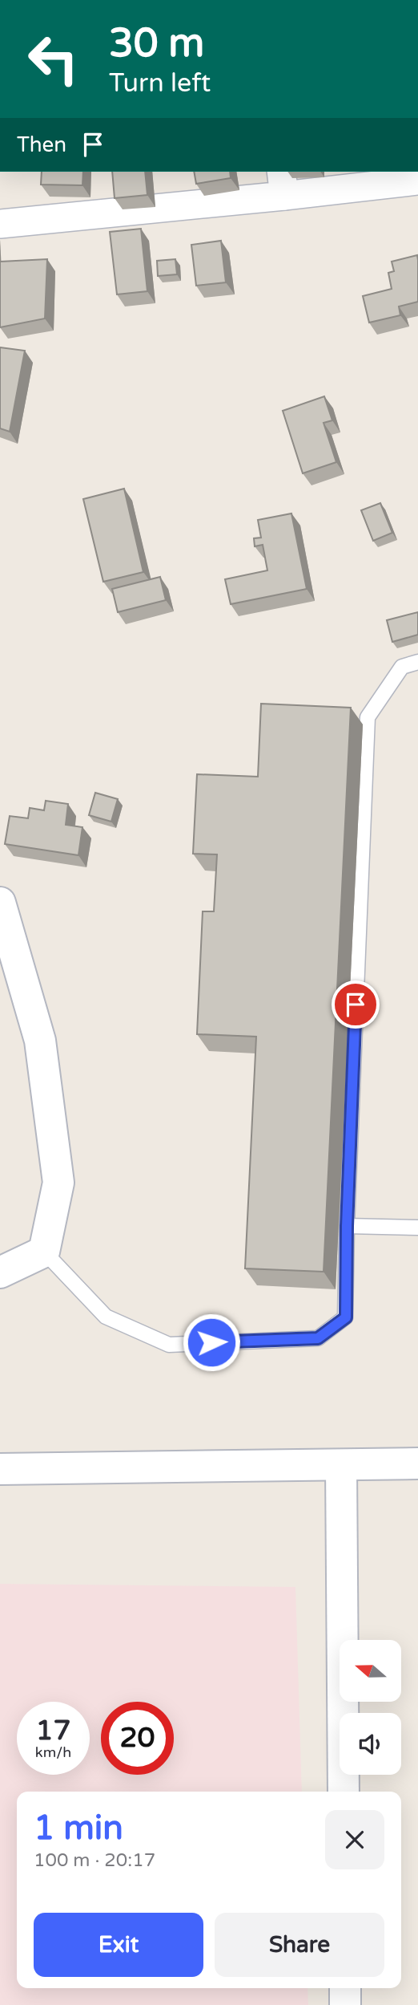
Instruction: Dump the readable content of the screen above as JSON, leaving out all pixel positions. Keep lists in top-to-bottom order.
{
  "north": "left",
  "page": {
    "turn": ["30 m", "Turn left"],
    "then": "Then",
    "speed": "17 km/h",
    "limit": "20",
    "heading": ["1 min", "100 m · 20:17"],
    "buttons": ["Exit", "Share"]
  }
}
